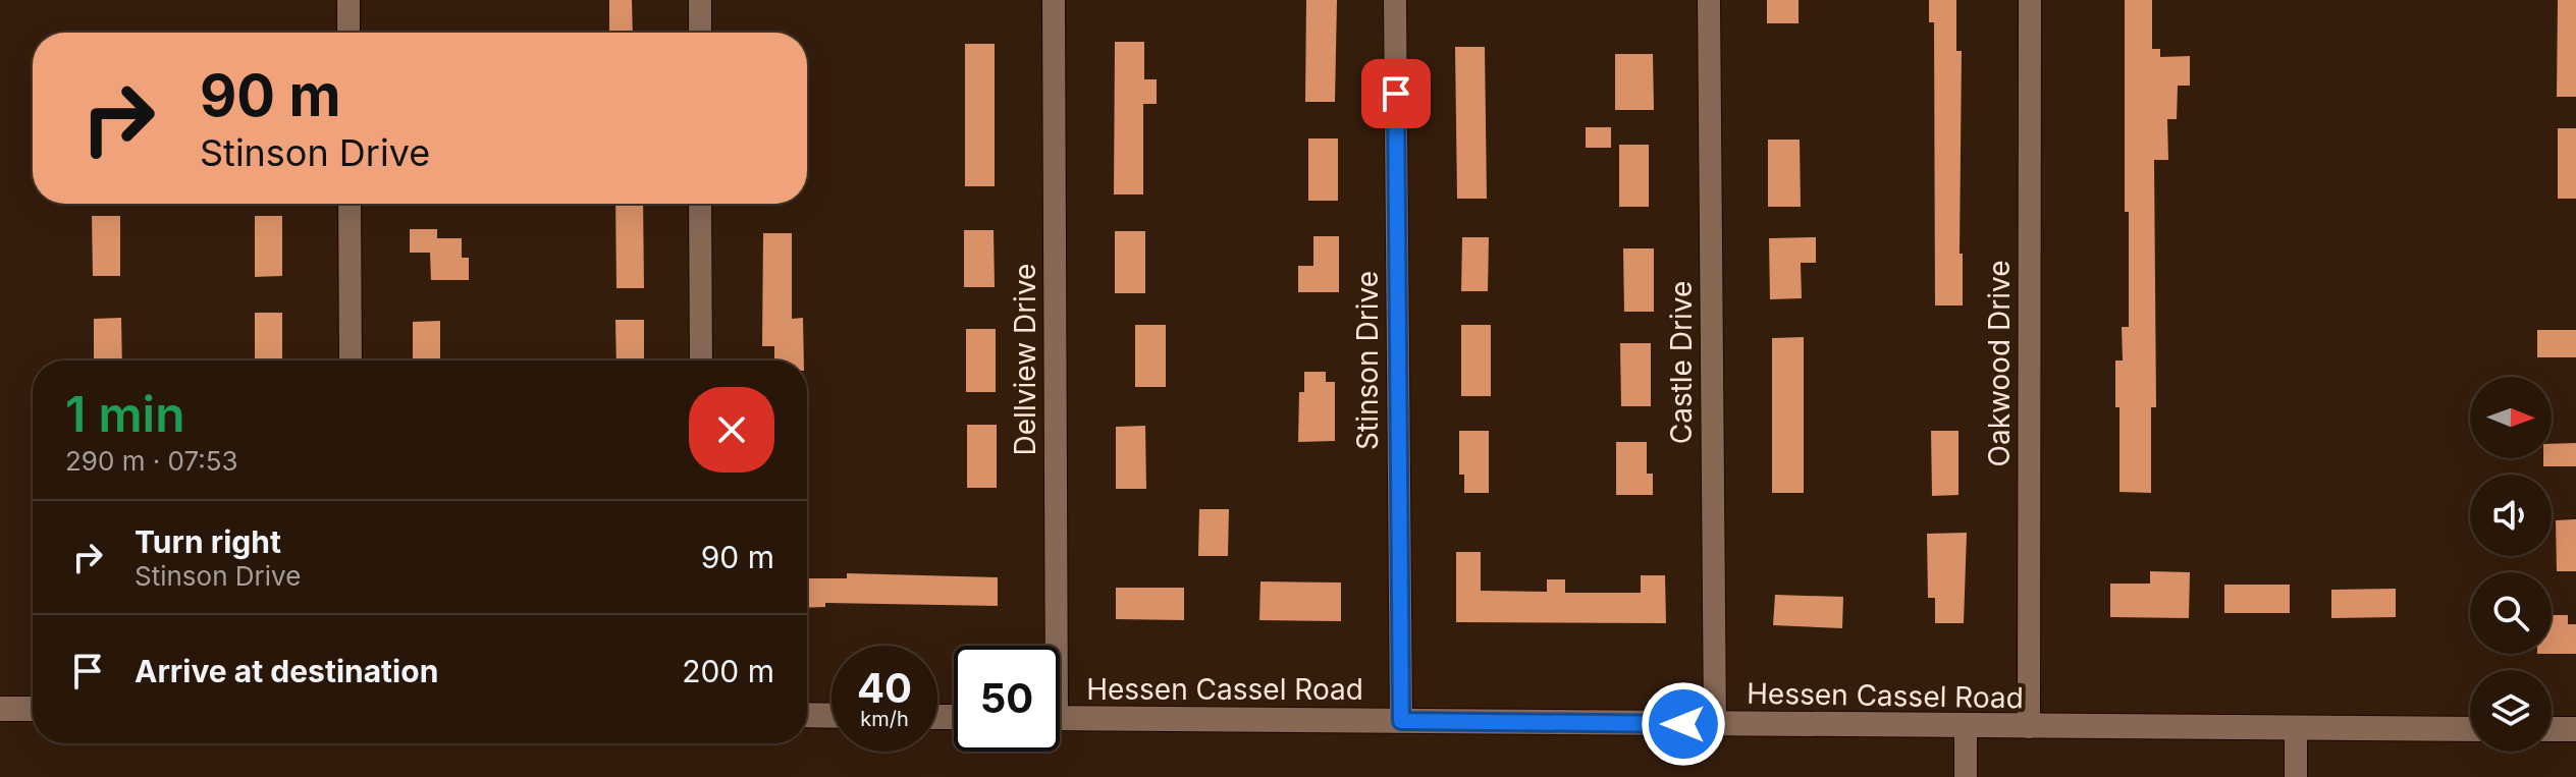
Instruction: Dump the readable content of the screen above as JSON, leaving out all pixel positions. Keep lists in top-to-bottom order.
{
  "streets": {
    "main road": ["Hessen Cassel Road"],
    "street": [
      "Dellview Drive",
      "Stinson Drive",
      "Castle Drive",
      "Oakwood Drive"
    ]
  },
  "crossings": [
    ["Stinson Drive", "Hessen Cassel Road"],
    ["Castle Drive", "Hessen Cassel Road"],
    ["Oakwood Drive", "Hessen Cassel Road"]
  ],
  "north": "right",
  "page": {
    "turn": ["90 m", "Stinson Drive"],
    "heading": ["1 min", "290 m · 07:53"],
    "list": [
      {
        "name": "Turn right",
        "note": "Stinson Drive",
        "value": "90 m"
      },
      {
        "name": "Arrive at destination",
        "value": "200 m"
      }
    ],
    "speed": "40 km/h",
    "limit": "50"
  }
}
